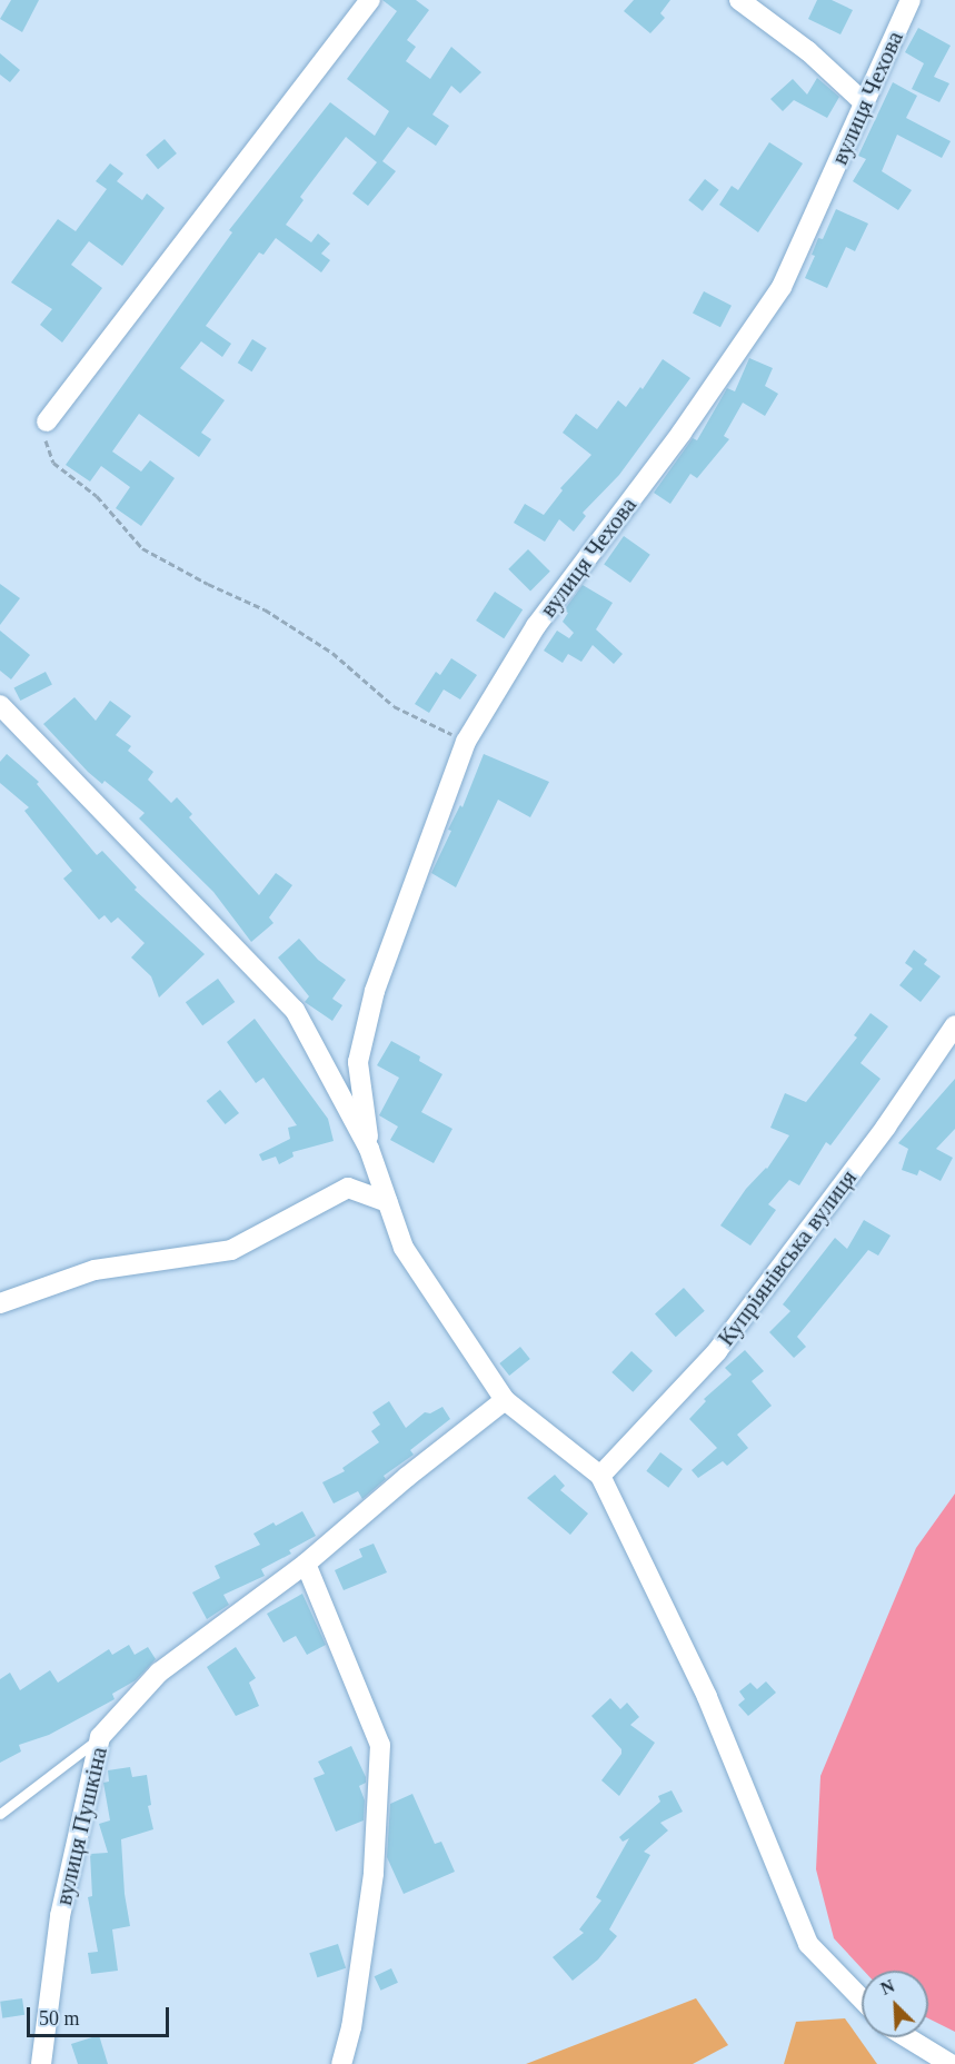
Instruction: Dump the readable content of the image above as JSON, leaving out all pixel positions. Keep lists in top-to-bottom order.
{
  "streets": {
    "street": ["вулиця Чехова", "Купріянівська вулиця", "вулиця Пушкіна"]
  },
  "scale_bar": "50 m",
  "north": "top left"
}
